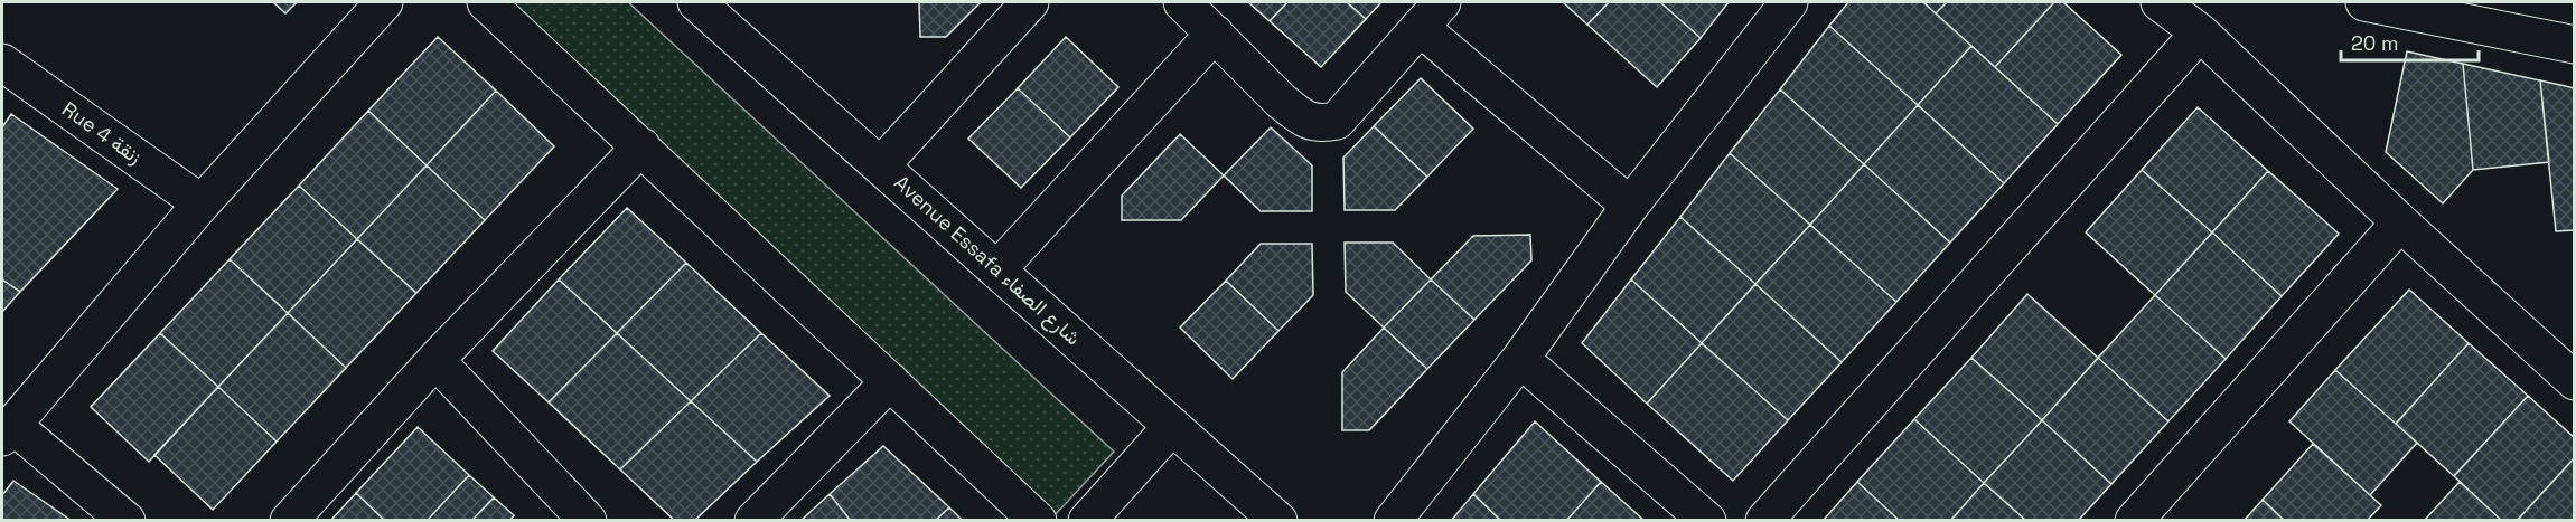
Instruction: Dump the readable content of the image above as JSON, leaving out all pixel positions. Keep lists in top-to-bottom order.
{
  "streets": {
    "street": ["Rue 4 زنقة", "Avenue Essafa شارع الصفاء"]
  },
  "scale_bar": "20 m"
}
